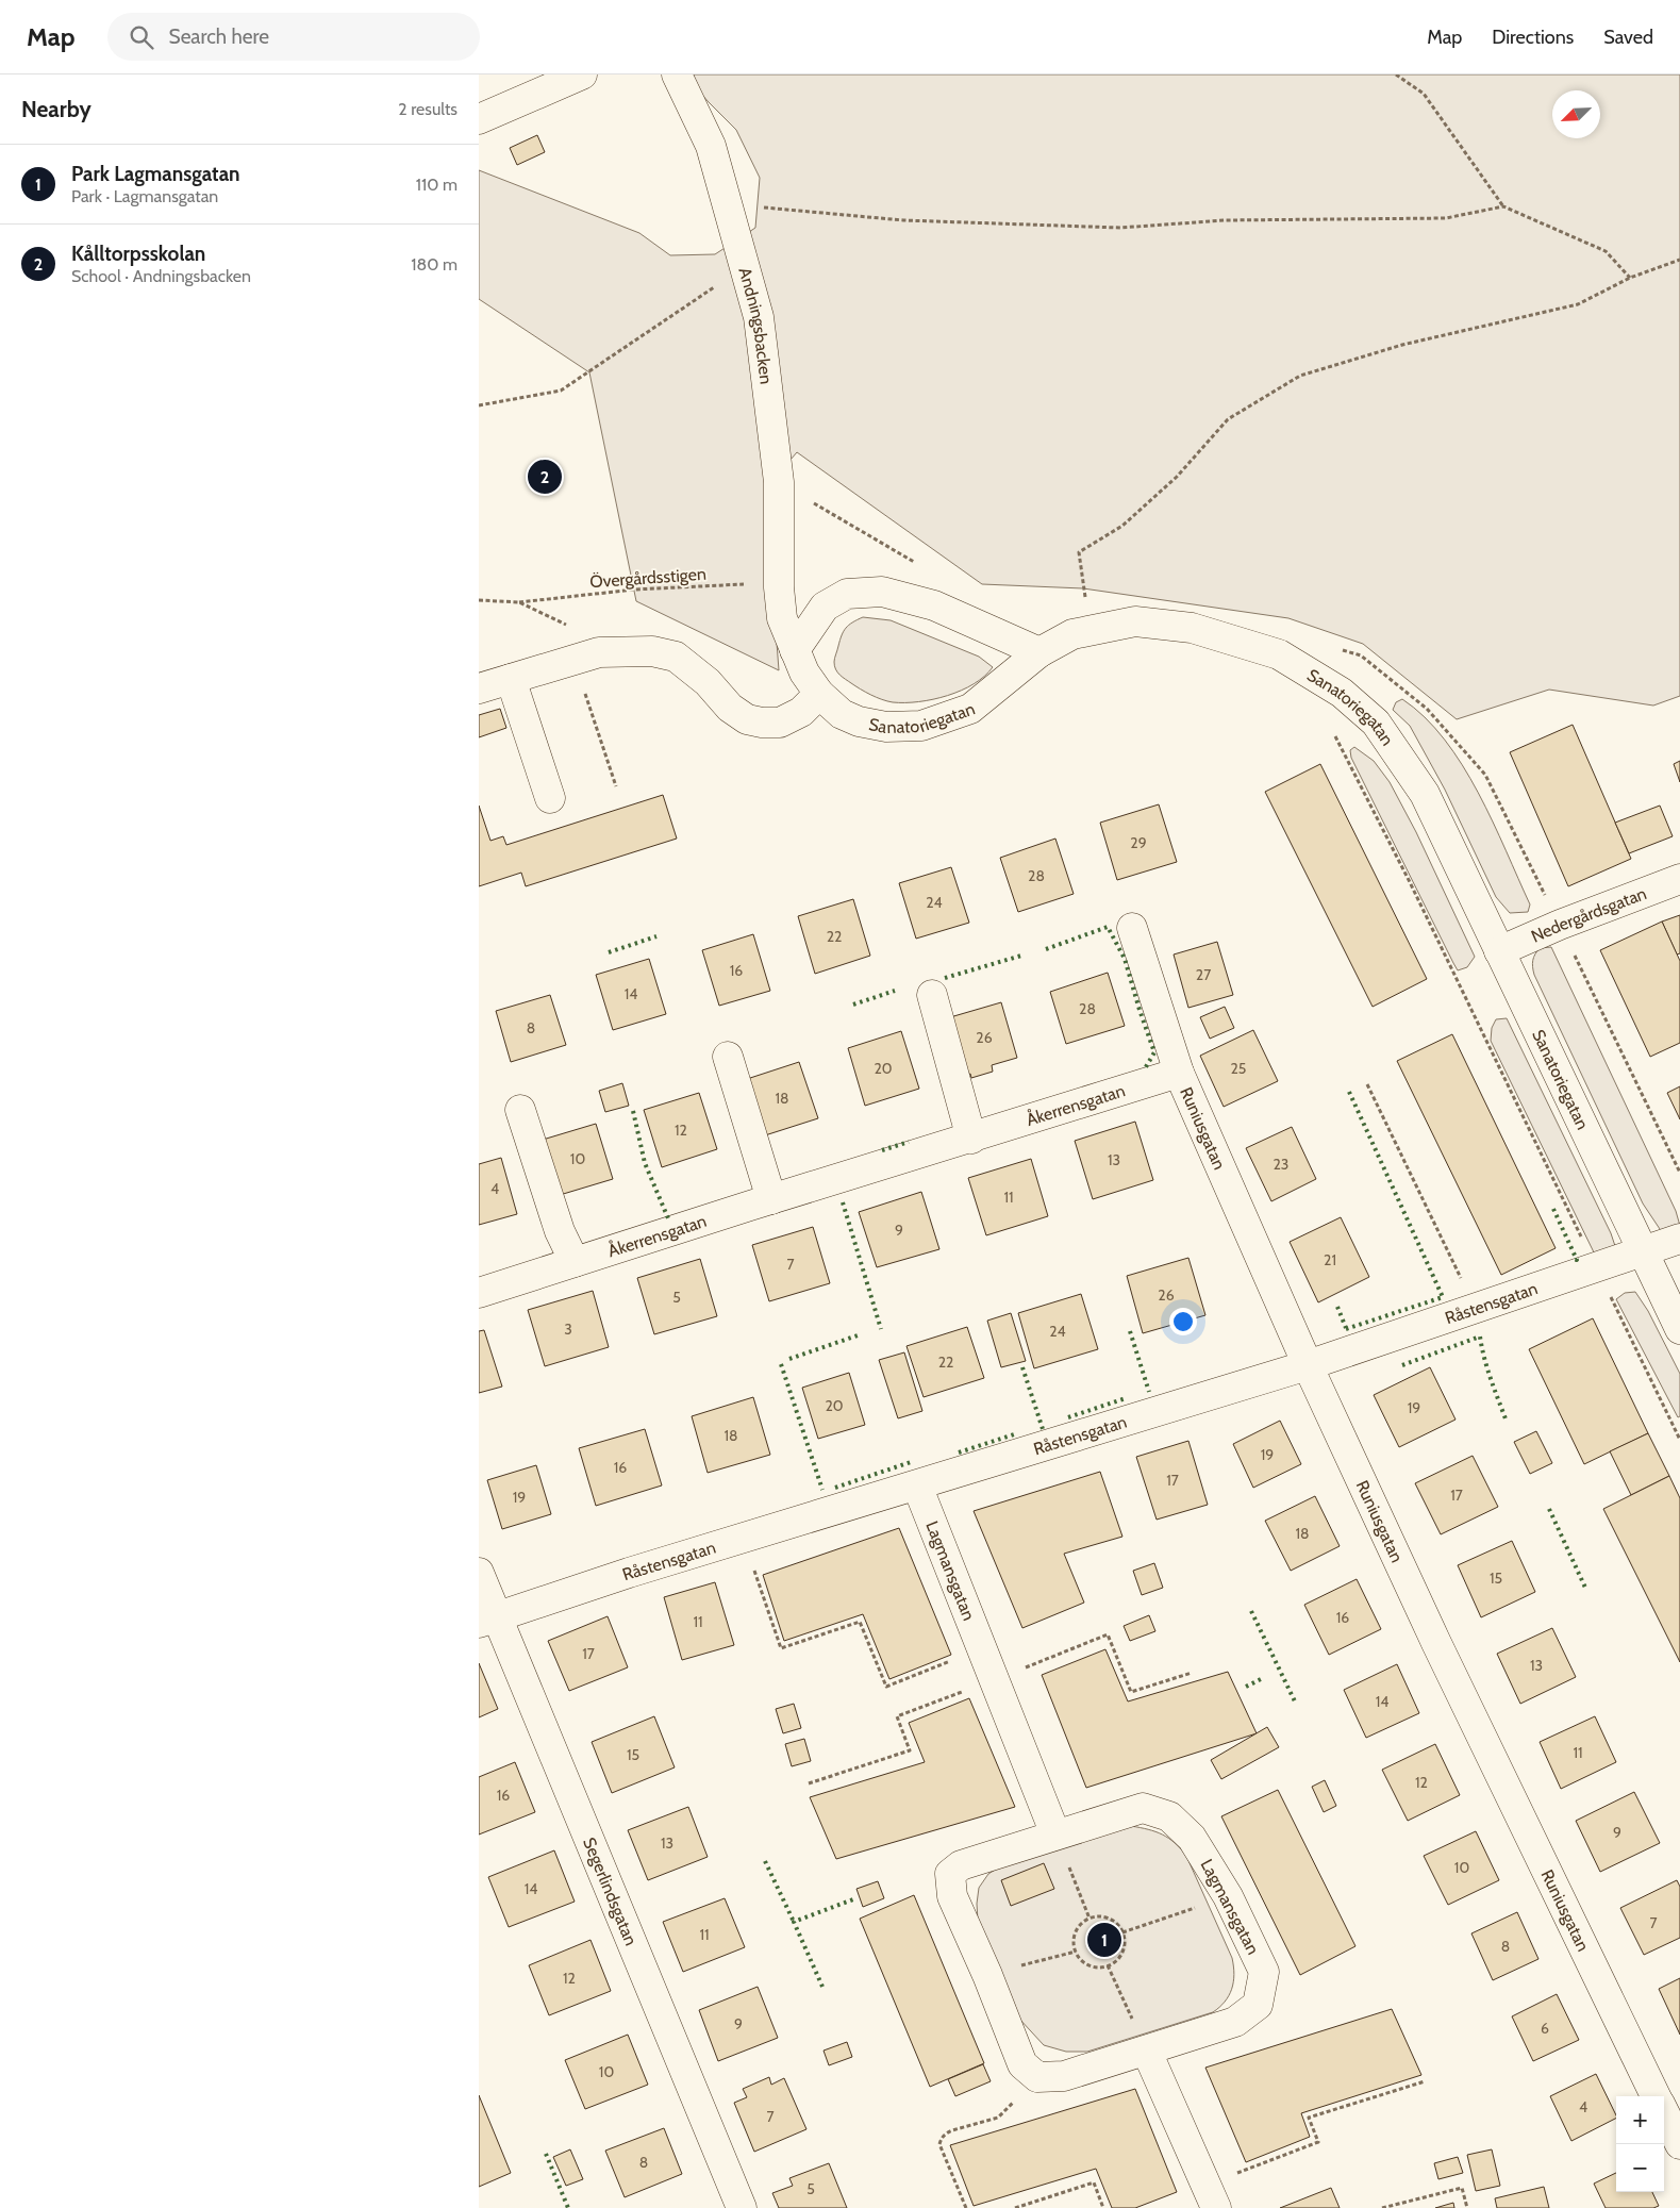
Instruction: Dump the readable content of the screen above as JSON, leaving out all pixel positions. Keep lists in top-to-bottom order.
{
  "streets": {
    "street": [
      "Andningsbacken",
      "Sanatoriegatan",
      "Nedergårdsgatan",
      "Åkerrensgatan",
      "Runiusgatan",
      "Råstensgatan",
      "Lagmansgatan",
      "Segerlindsgatan"
    ],
    "path": ["Övergårdsstigen"]
  },
  "crossings": [
    ["Andningsbacken", "Övergårdsstigen"],
    ["Andningsbacken", "Sanatoriegatan"],
    ["Övergårdsstigen", "Sanatoriegatan"],
    ["Sanatoriegatan", "Nedergårdsgatan"],
    ["Sanatoriegatan", "Råstensgatan"],
    ["Åkerrensgatan", "Runiusgatan"],
    ["Runiusgatan", "Råstensgatan"],
    ["Råstensgatan", "Lagmansgatan"],
    ["Råstensgatan", "Segerlindsgatan"]
  ],
  "house_numbers": [
    "29",
    "28",
    "24",
    "22",
    "16",
    "27",
    "14",
    "28",
    "8",
    "26",
    "20",
    "25",
    "18",
    "12",
    "10",
    "13",
    "23",
    "4",
    "11",
    "9",
    "21",
    "7",
    "26",
    "5",
    "3",
    "24",
    "22",
    "20",
    "19",
    "18",
    "19",
    "16",
    "17",
    "17",
    "19",
    "18",
    "15",
    "16",
    "11",
    "17",
    "13",
    "14",
    "11",
    "15",
    "12",
    "16",
    "9",
    "13",
    "10",
    "14",
    "7",
    "11",
    "8",
    "12",
    "9",
    "6",
    "10",
    "4",
    "7",
    "8",
    "5"
  ],
  "north": "bottom left",
  "page": {
    "header": "Map",
    "search": "Search here",
    "nav": ["Map", "Directions", "Saved"],
    "heading": ["Nearby", "2 results"],
    "list": [
      {
        "mark": "1",
        "name": "Park Lagmansgatan",
        "note": "Park · Lagmansgatan",
        "value": "110 m"
      },
      {
        "mark": "2",
        "name": "Kålltorpsskolan",
        "note": "School · Andningsbacken",
        "value": "180 m"
      }
    ],
    "pins": ["2", "1"],
    "map_buttons": ["+", "−"]
  }
}
